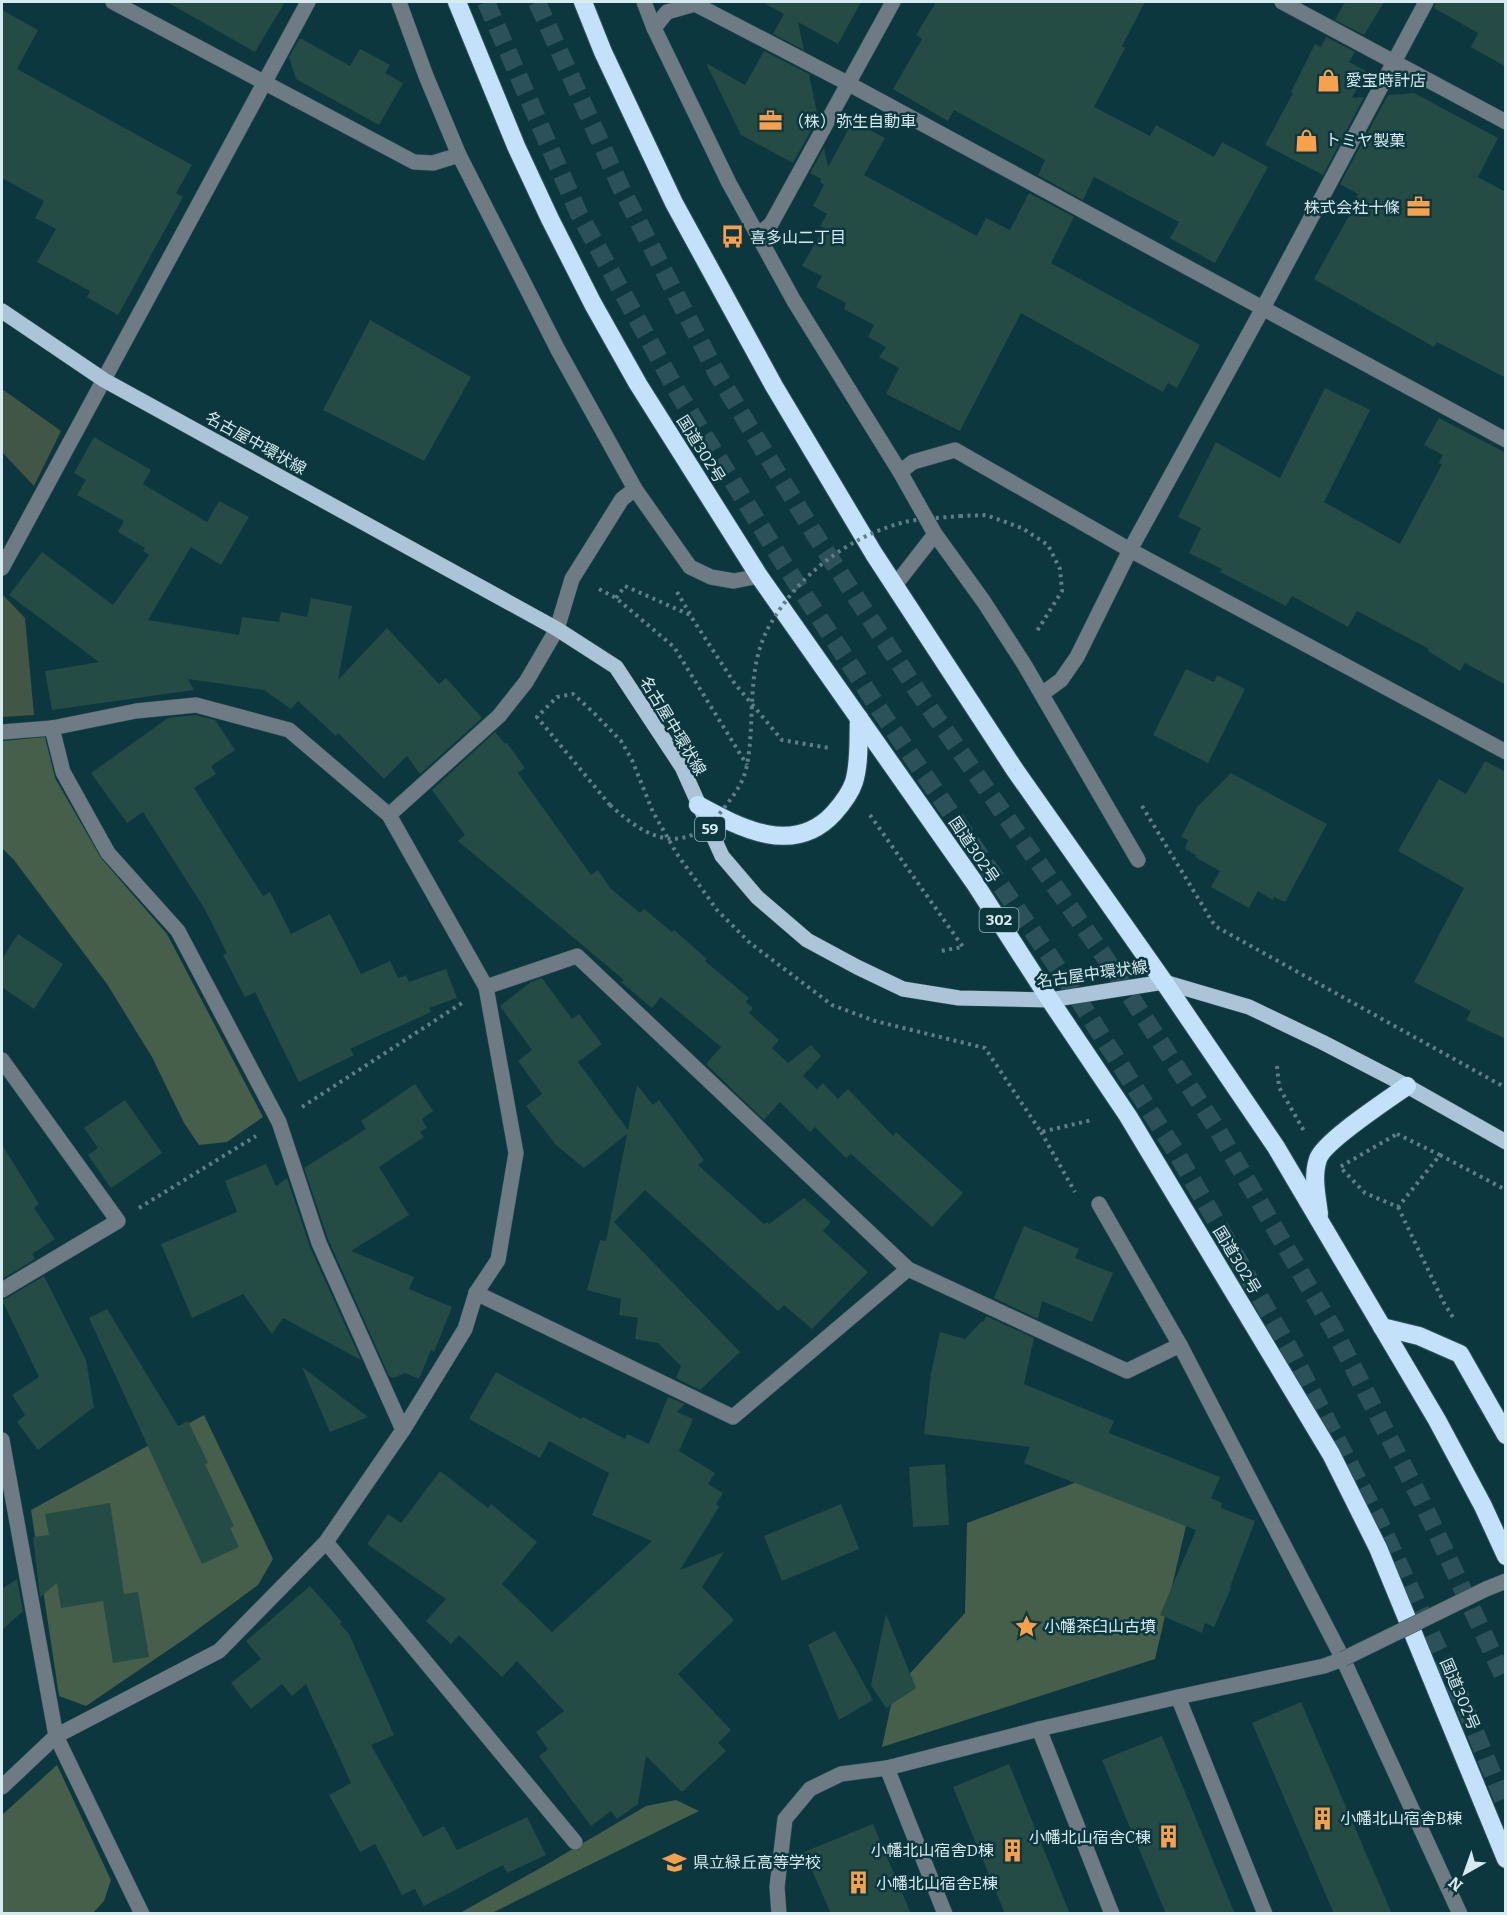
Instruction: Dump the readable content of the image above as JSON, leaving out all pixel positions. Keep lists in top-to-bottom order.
{
  "streets": {
    "highway": ["国道302号", "302"],
    "main road": ["名古屋中環状線", "59"]
  },
  "crossings": [
    ["名古屋中環状線", "国道302号"]
  ],
  "places": {
    "shop": ["愛宝時計店", "トミヤ製菓"],
    "office": ["（株）弥生自動車", "株式会社十條"],
    "bus stop": ["喜多山二丁目"],
    "place": ["小幡茶臼山古墳"],
    "building": [
      "小幡北山宿舎B棟",
      "小幡北山宿舎C棟",
      "小幡北山宿舎D棟",
      "小幡北山宿舎E棟"
    ],
    "school or university": ["県立緑丘高等学校"]
  },
  "north": "bottom left"
}
